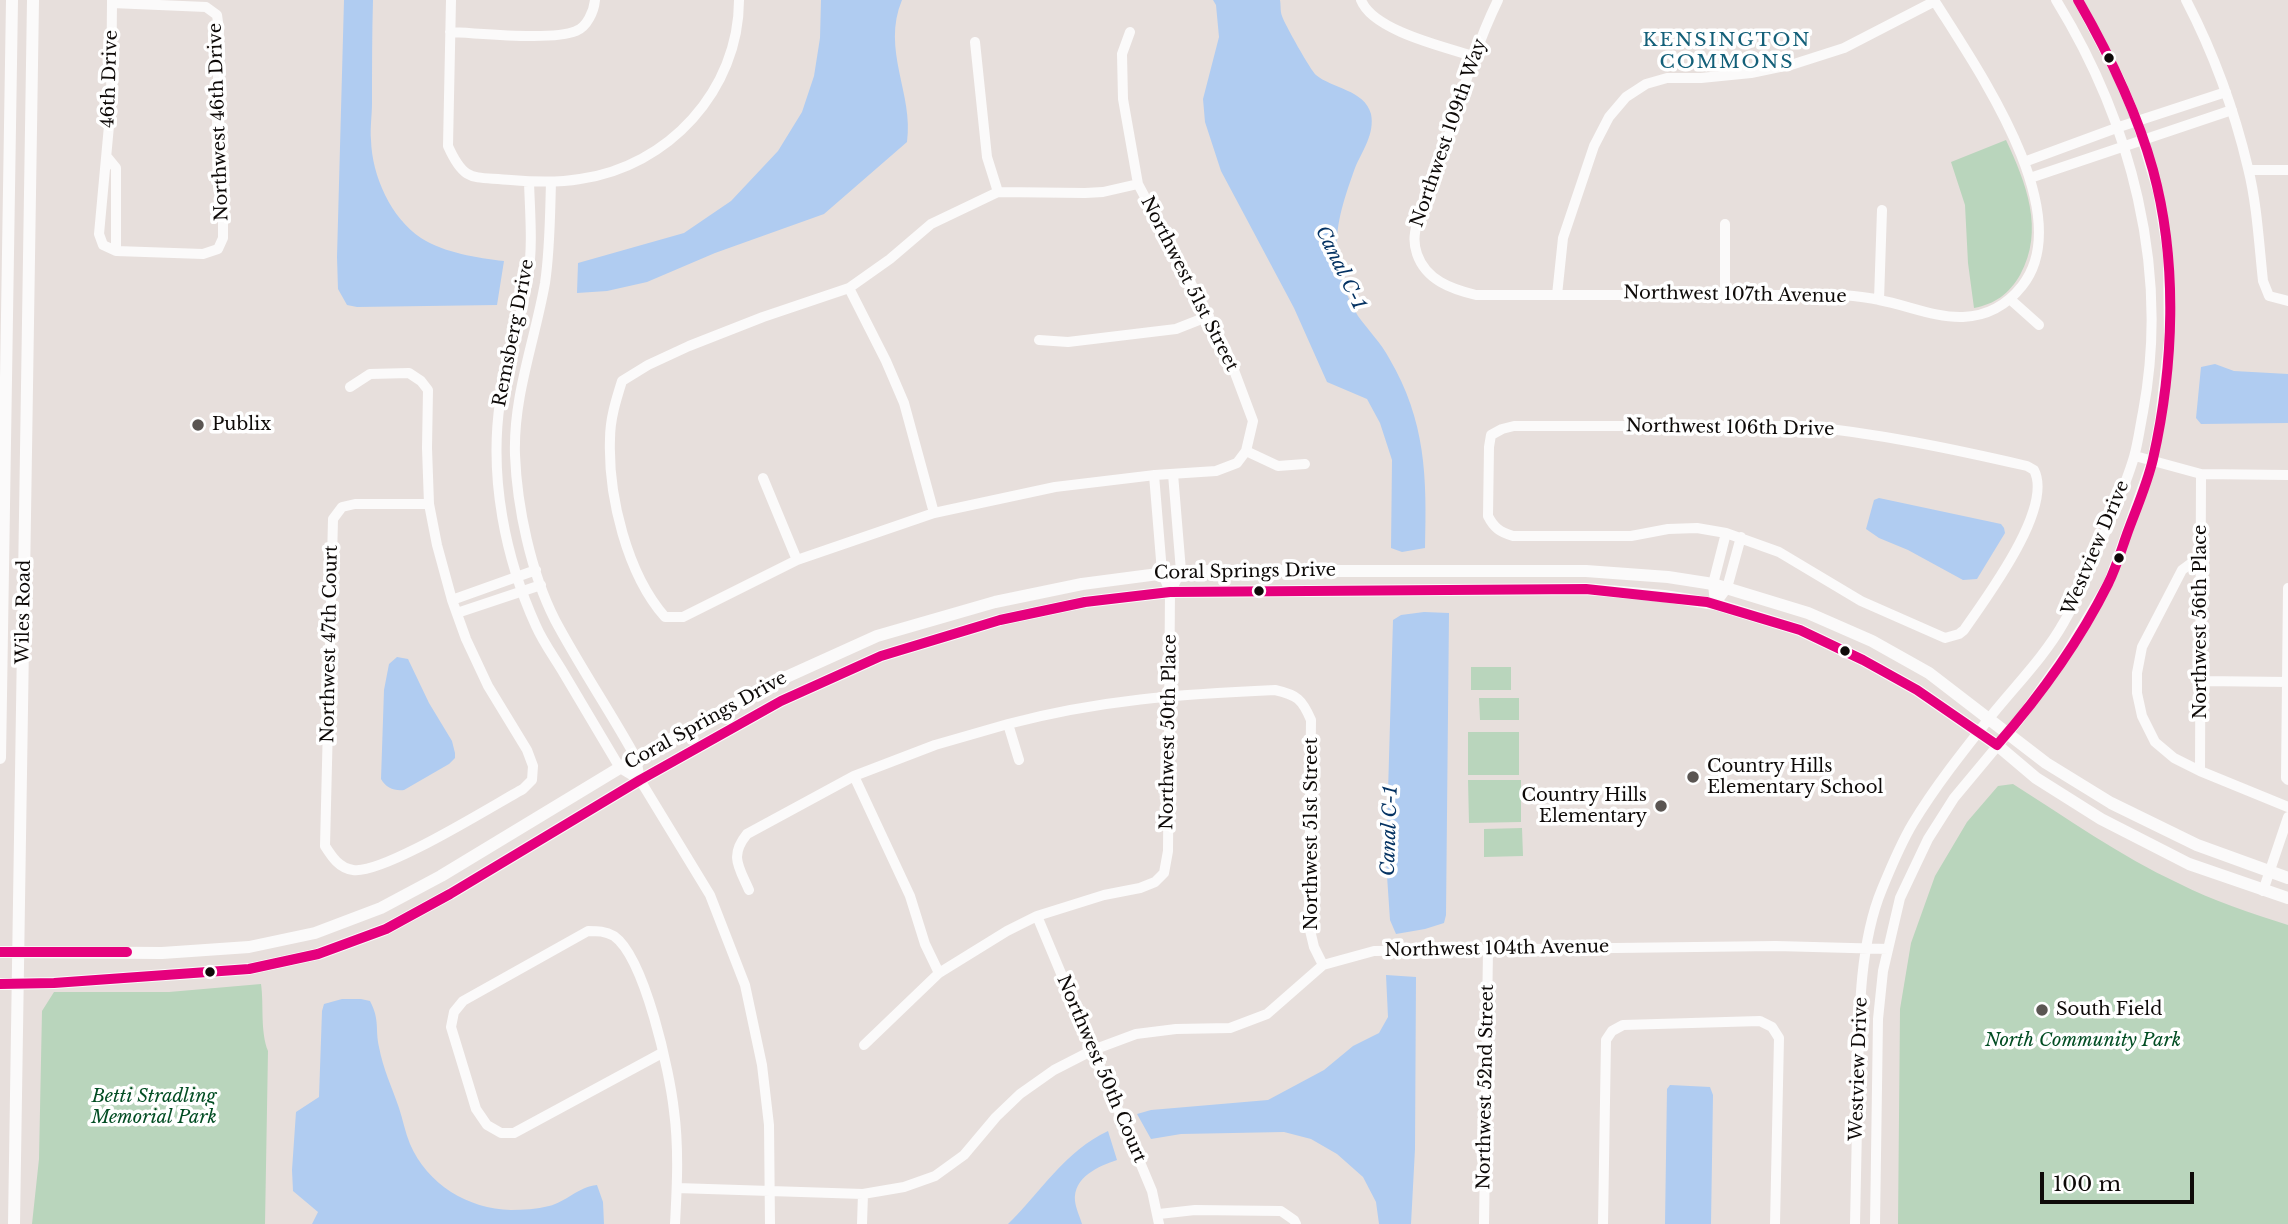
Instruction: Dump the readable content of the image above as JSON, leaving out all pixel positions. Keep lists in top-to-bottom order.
{
  "streets": {
    "main road": ["Coral Springs Drive", "Wiles Road"],
    "street": [
      "46th Drive",
      "Northwest 46th Drive",
      "Northwest 109th Way",
      "Northwest 51st Street",
      "Northwest 107th Avenue",
      "Remsberg Drive",
      "Northwest 106th Drive",
      "Westview Drive",
      "Northwest 56th Place",
      "Northwest 47th Court",
      "Northwest 50th Place",
      "Northwest 104th Avenue",
      "Northwest 50th Court",
      "Northwest 52nd Street"
    ]
  },
  "crossings": [
    ["46th Drive", "Northwest 46th Drive"],
    ["Northwest 109th Way", "Northwest 107th Avenue"],
    ["Northwest 51st Street", "Northwest 50th Place"],
    ["Northwest 51st Street", "Northwest 104th Avenue"],
    ["Remsberg Drive", "Coral Springs Drive"],
    ["Remsberg Drive", "Northwest 104th Avenue"],
    ["Westview Drive", "Coral Springs Drive"],
    ["Westview Drive", "Northwest 104th Avenue"],
    ["Coral Springs Drive", "Wiles Road"],
    ["Coral Springs Drive", "Northwest 50th Place"],
    ["Northwest 50th Place", "Northwest 50th Court"],
    ["Northwest 104th Avenue", "Northwest 50th Court"],
    ["Northwest 104th Avenue", "Northwest 52nd Street"]
  ],
  "districts": ["KENSINGTON COMMONS"],
  "water": ["Canal C-1"],
  "parks": ["North Community Park", "Betti Stradling Memorial Park"],
  "places": [
    "Publix",
    "Country Hills Elementary School",
    "Country Hills Elementary",
    "South Field"
  ],
  "scale_bar": "100 m"
}
